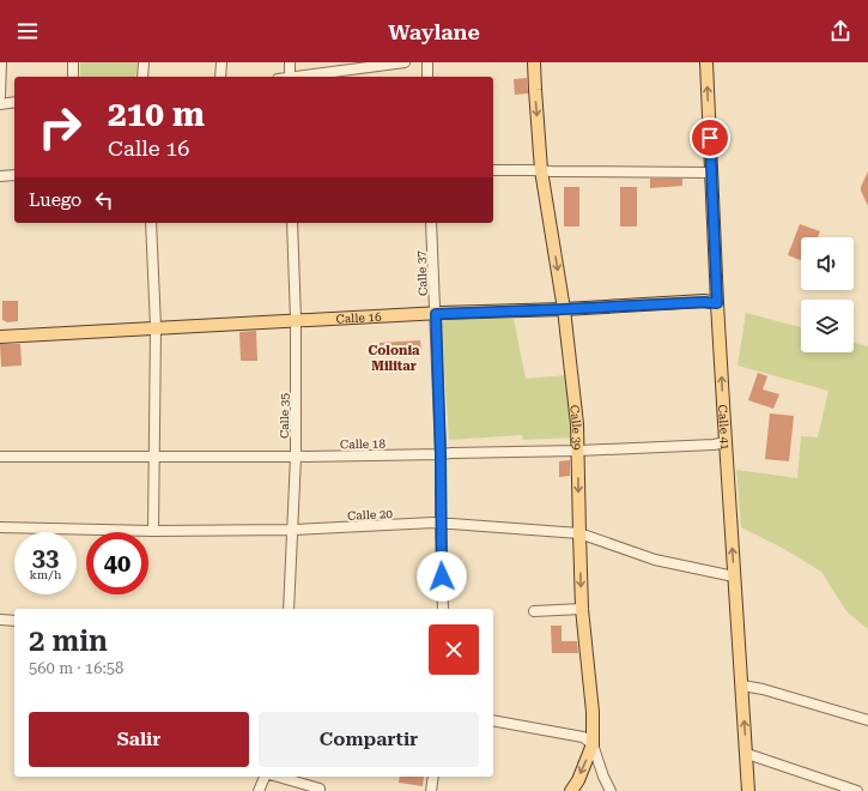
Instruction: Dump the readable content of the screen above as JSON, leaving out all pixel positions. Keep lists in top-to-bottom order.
{
  "streets": {
    "main road": ["Calle 16", "Calle 41", "Calle 39"],
    "street": [
      "Calle 37",
      "Calle 35",
      "Calle 18",
      "Calle 20"
    ]
  },
  "crossings": [
    ["Calle 37", "Calle 16"],
    ["Calle 37", "Calle 18"],
    ["Calle 37", "Calle 20"],
    ["Calle 16", "Calle 35"],
    ["Calle 16", "Calle 41"],
    ["Calle 16", "Calle 39"],
    ["Calle 35", "Calle 18"],
    ["Calle 35", "Calle 20"],
    ["Calle 41", "Calle 18"],
    ["Calle 41", "Calle 20"],
    ["Calle 39", "Calle 18"],
    ["Calle 39", "Calle 20"]
  ],
  "one_way": ["Calle 41", "Calle 39"],
  "districts": ["Colonia Militar"],
  "page": {
    "header": "Waylane",
    "turn": ["210 m", "Calle 16"],
    "then": "Luego",
    "speed": "33 km/h",
    "limit": "40",
    "heading": ["2 min", "560 m · 16:58"],
    "buttons": ["Salir", "Compartir"]
  }
}
